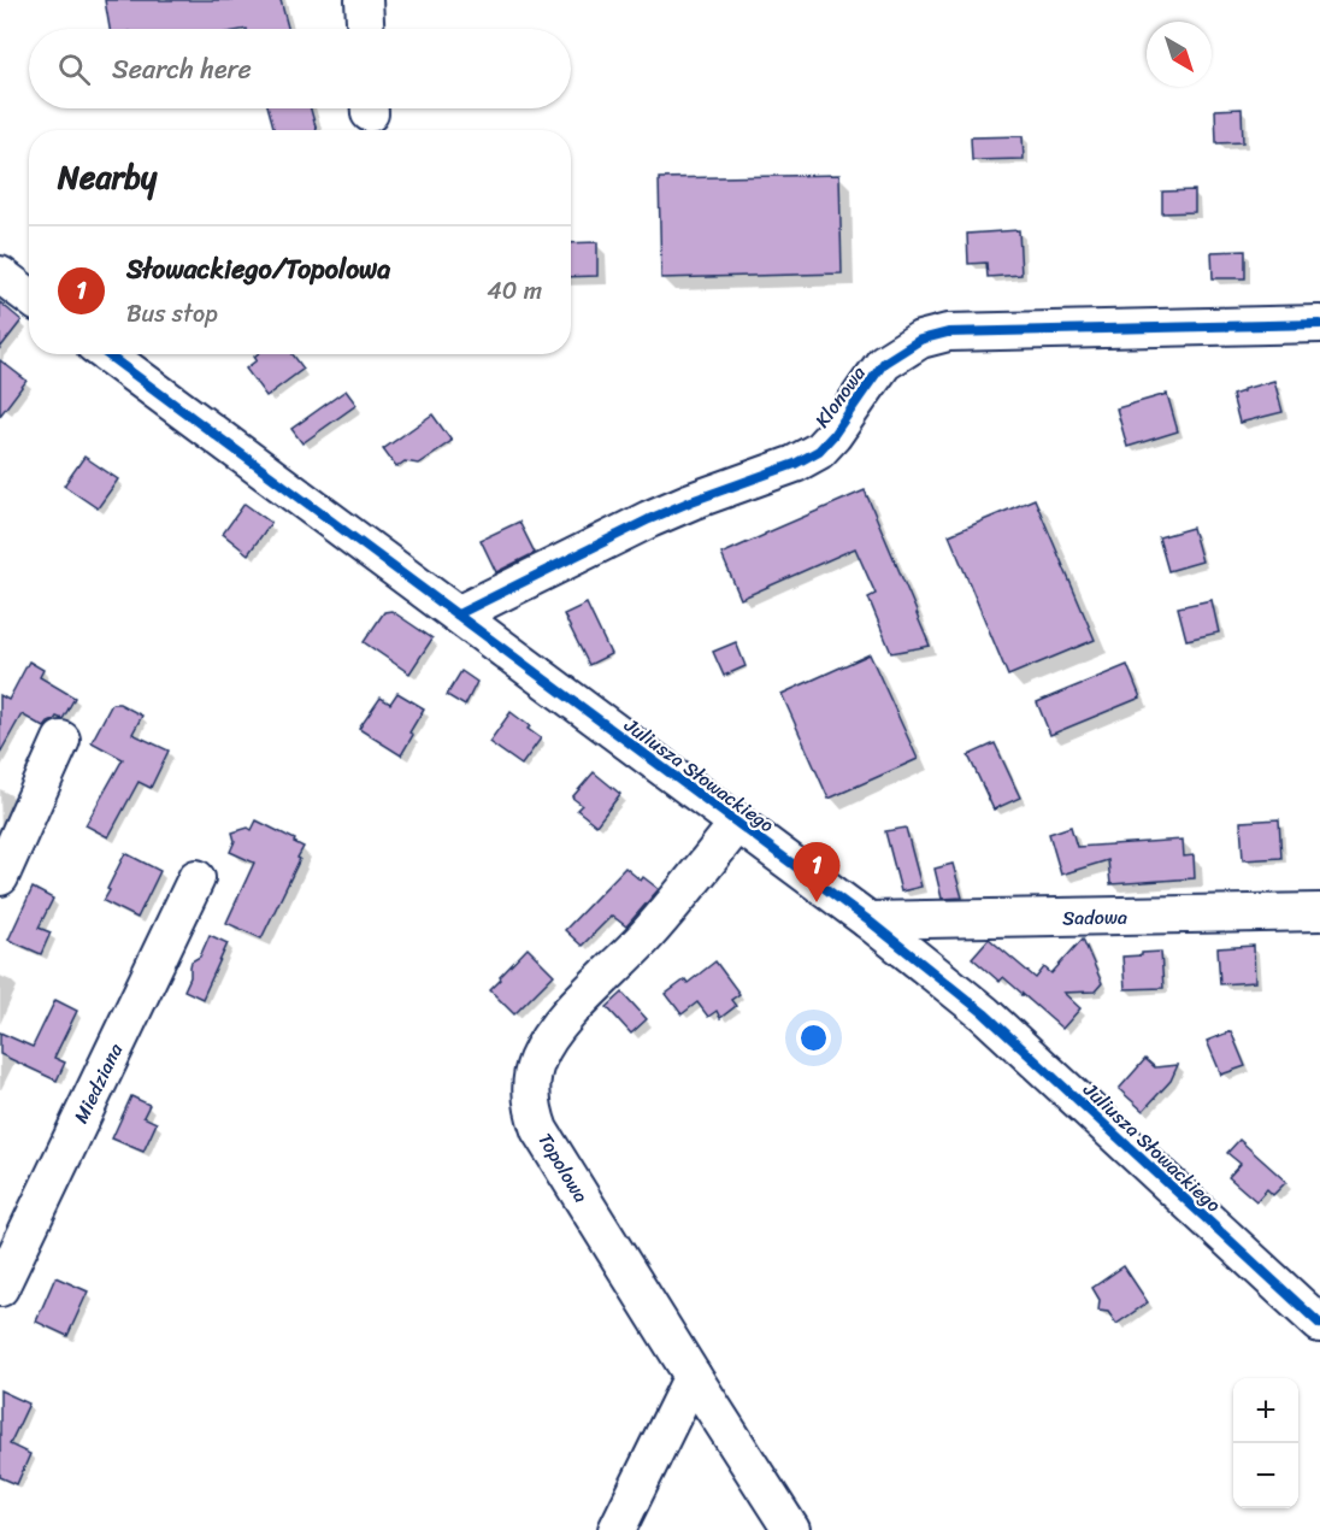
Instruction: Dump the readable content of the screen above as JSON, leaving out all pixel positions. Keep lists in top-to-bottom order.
{
  "streets": {
    "street": [
      "Klonowa",
      "Juliusza Słowackiego",
      "Sadowa",
      "Miedziana",
      "Topolowa"
    ]
  },
  "crossings": [
    ["Klonowa", "Juliusza Słowackiego"],
    ["Juliusza Słowackiego", "Sadowa"],
    ["Juliusza Słowackiego", "Topolowa"]
  ],
  "north": "bottom right",
  "page": {
    "search": "Search here",
    "heading": "Nearby",
    "list": [
      {
        "mark": "1",
        "name": "Słowackiego/Topolowa",
        "note": "Bus stop",
        "value": "40 m"
      }
    ],
    "pins": "1",
    "map_buttons": ["+", "−"]
  }
}
